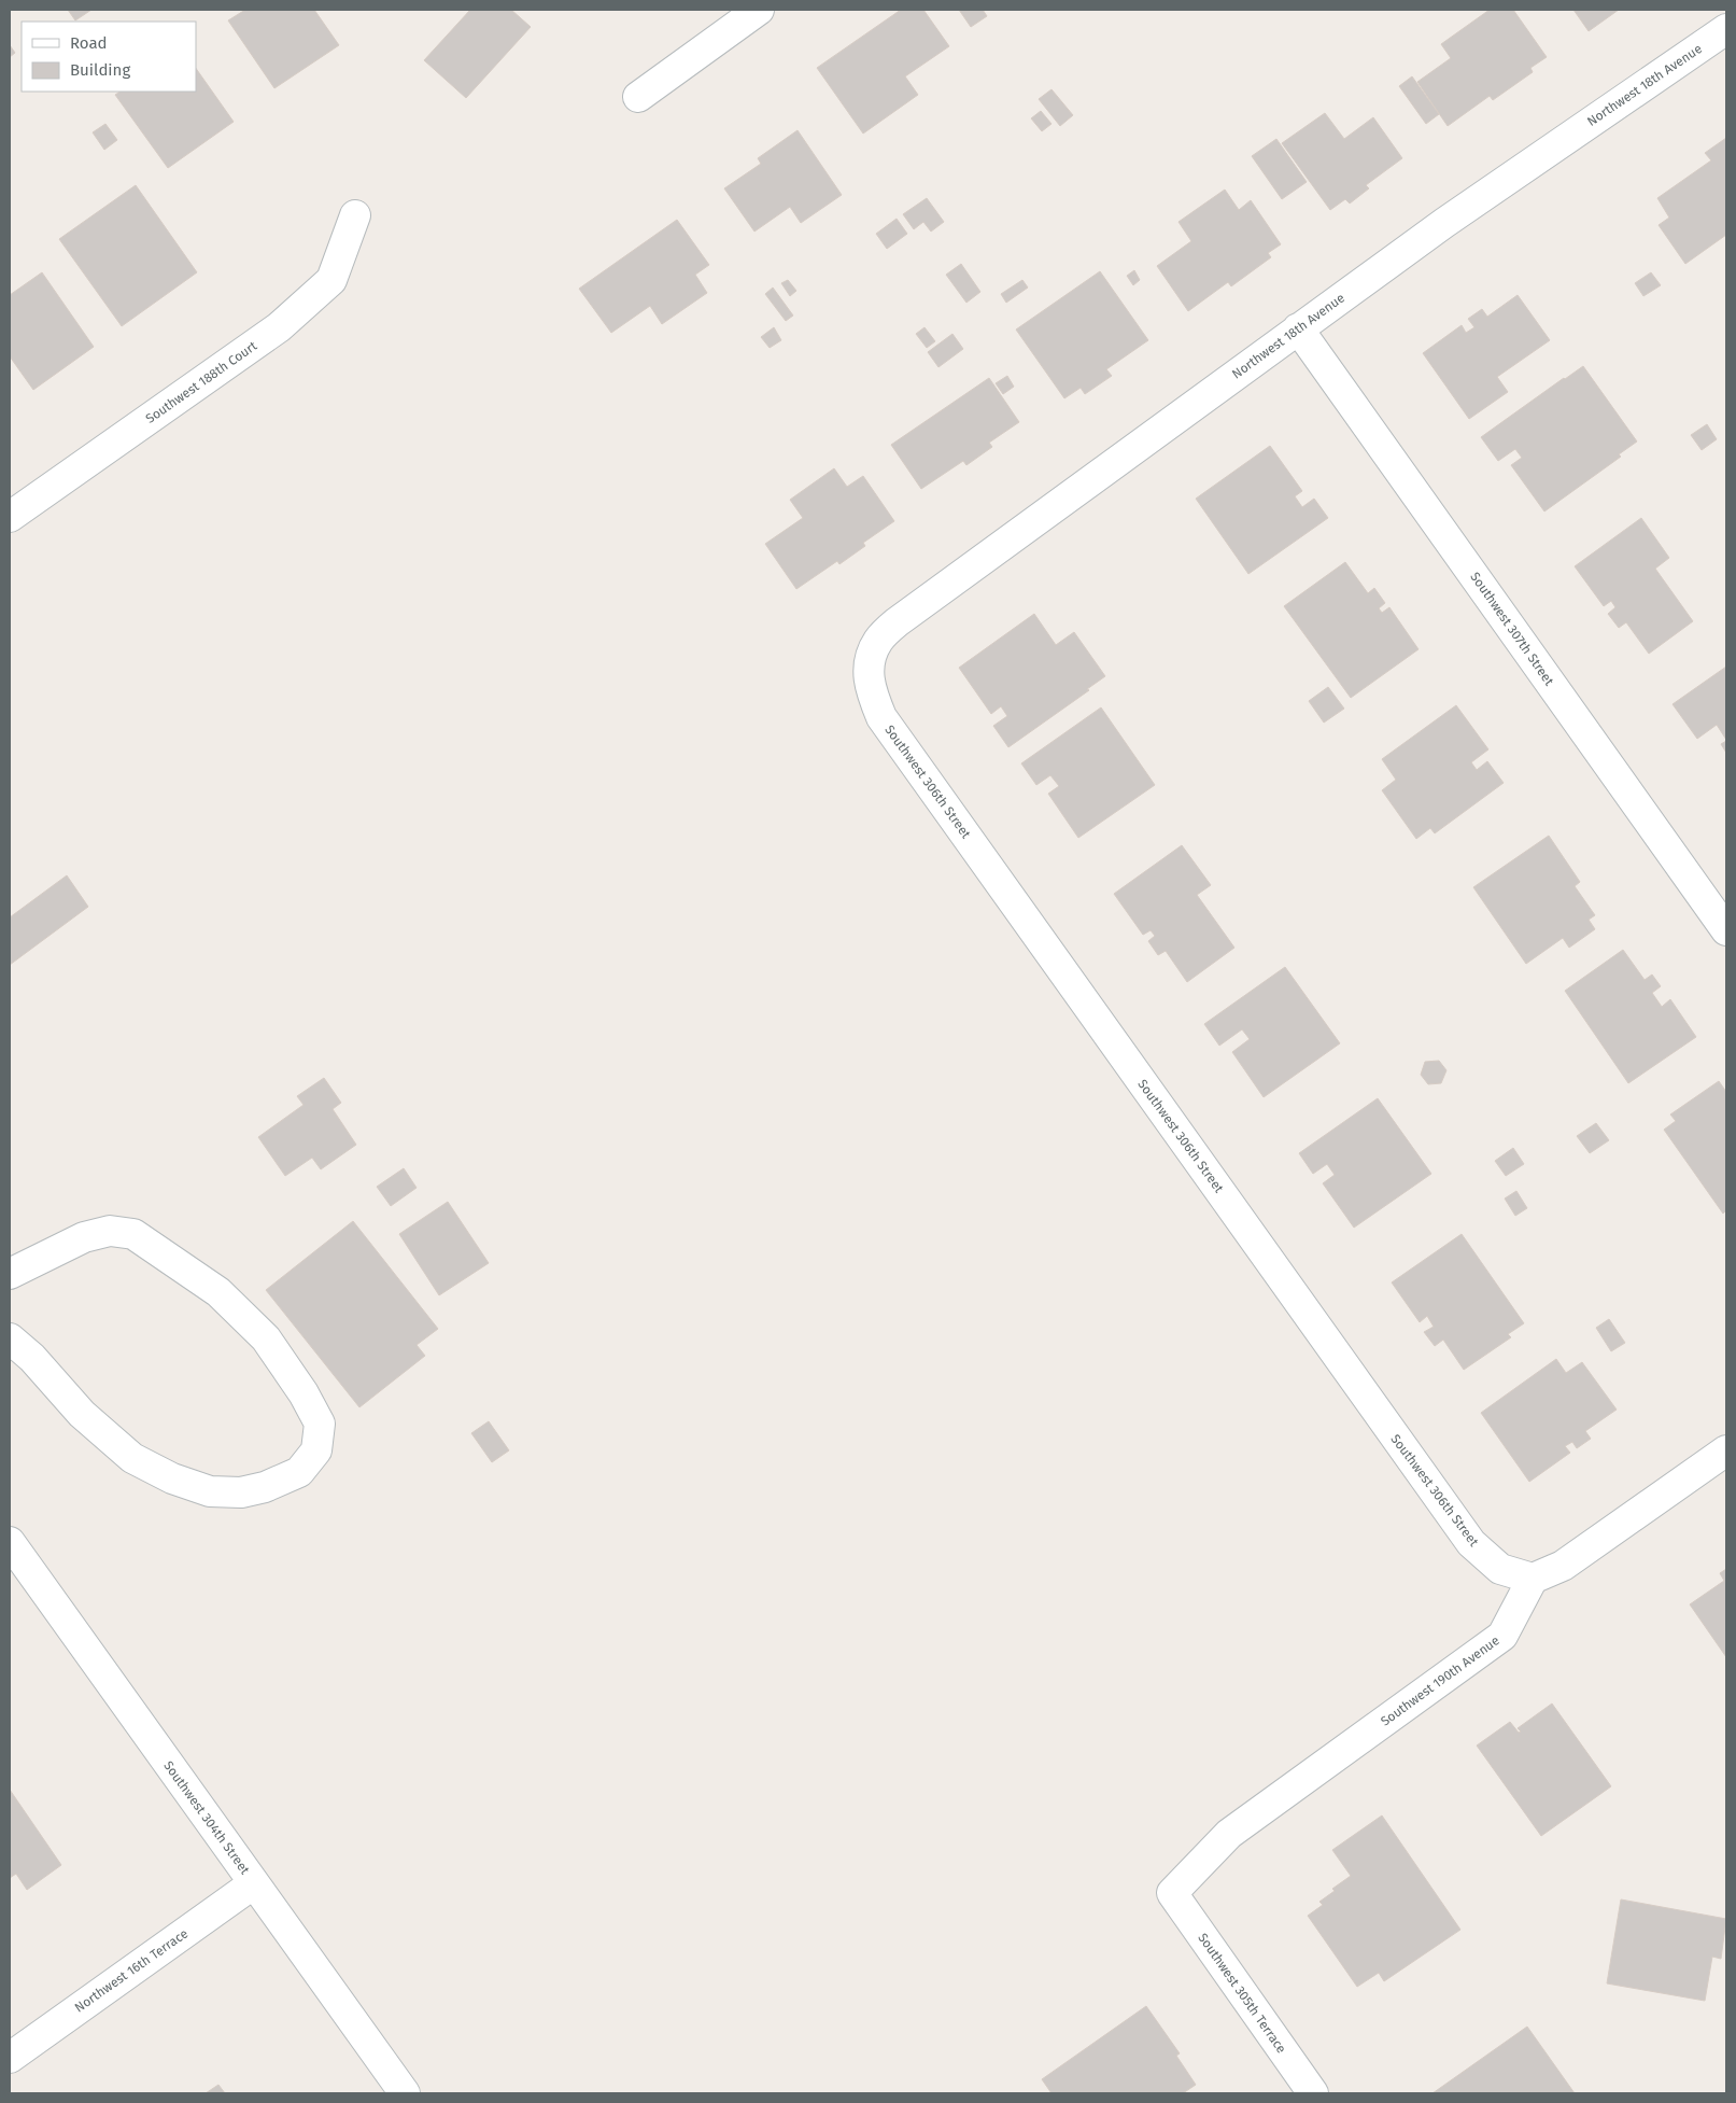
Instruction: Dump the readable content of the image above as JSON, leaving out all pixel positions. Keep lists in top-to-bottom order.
{
  "streets": {
    "street": [
      "Northwest 18th Avenue",
      "Southwest 188th Court",
      "Southwest 307th Street",
      "Southwest 306th Street",
      "Southwest 190th Avenue",
      "Southwest 304th Street",
      "Northwest 16th Terrace",
      "Southwest 305th Terrace"
    ]
  },
  "crossings": [
    ["Northwest 18th Avenue", "Southwest 307th Street"],
    ["Northwest 18th Avenue", "Southwest 306th Street"],
    ["Southwest 306th Street", "Southwest 190th Avenue"],
    ["Southwest 190th Avenue", "Southwest 305th Terrace"],
    ["Southwest 304th Street", "Northwest 16th Terrace"]
  ],
  "legend": ["Road", "Building"]
}
